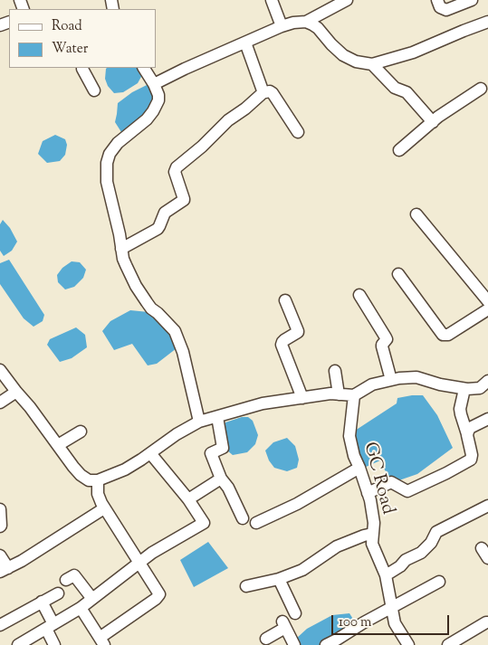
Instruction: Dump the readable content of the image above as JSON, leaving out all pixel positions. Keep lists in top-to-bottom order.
{
  "streets": {
    "street": ["GC Road"]
  },
  "legend": ["Road", "Water"],
  "scale_bar": "100 m"
}
